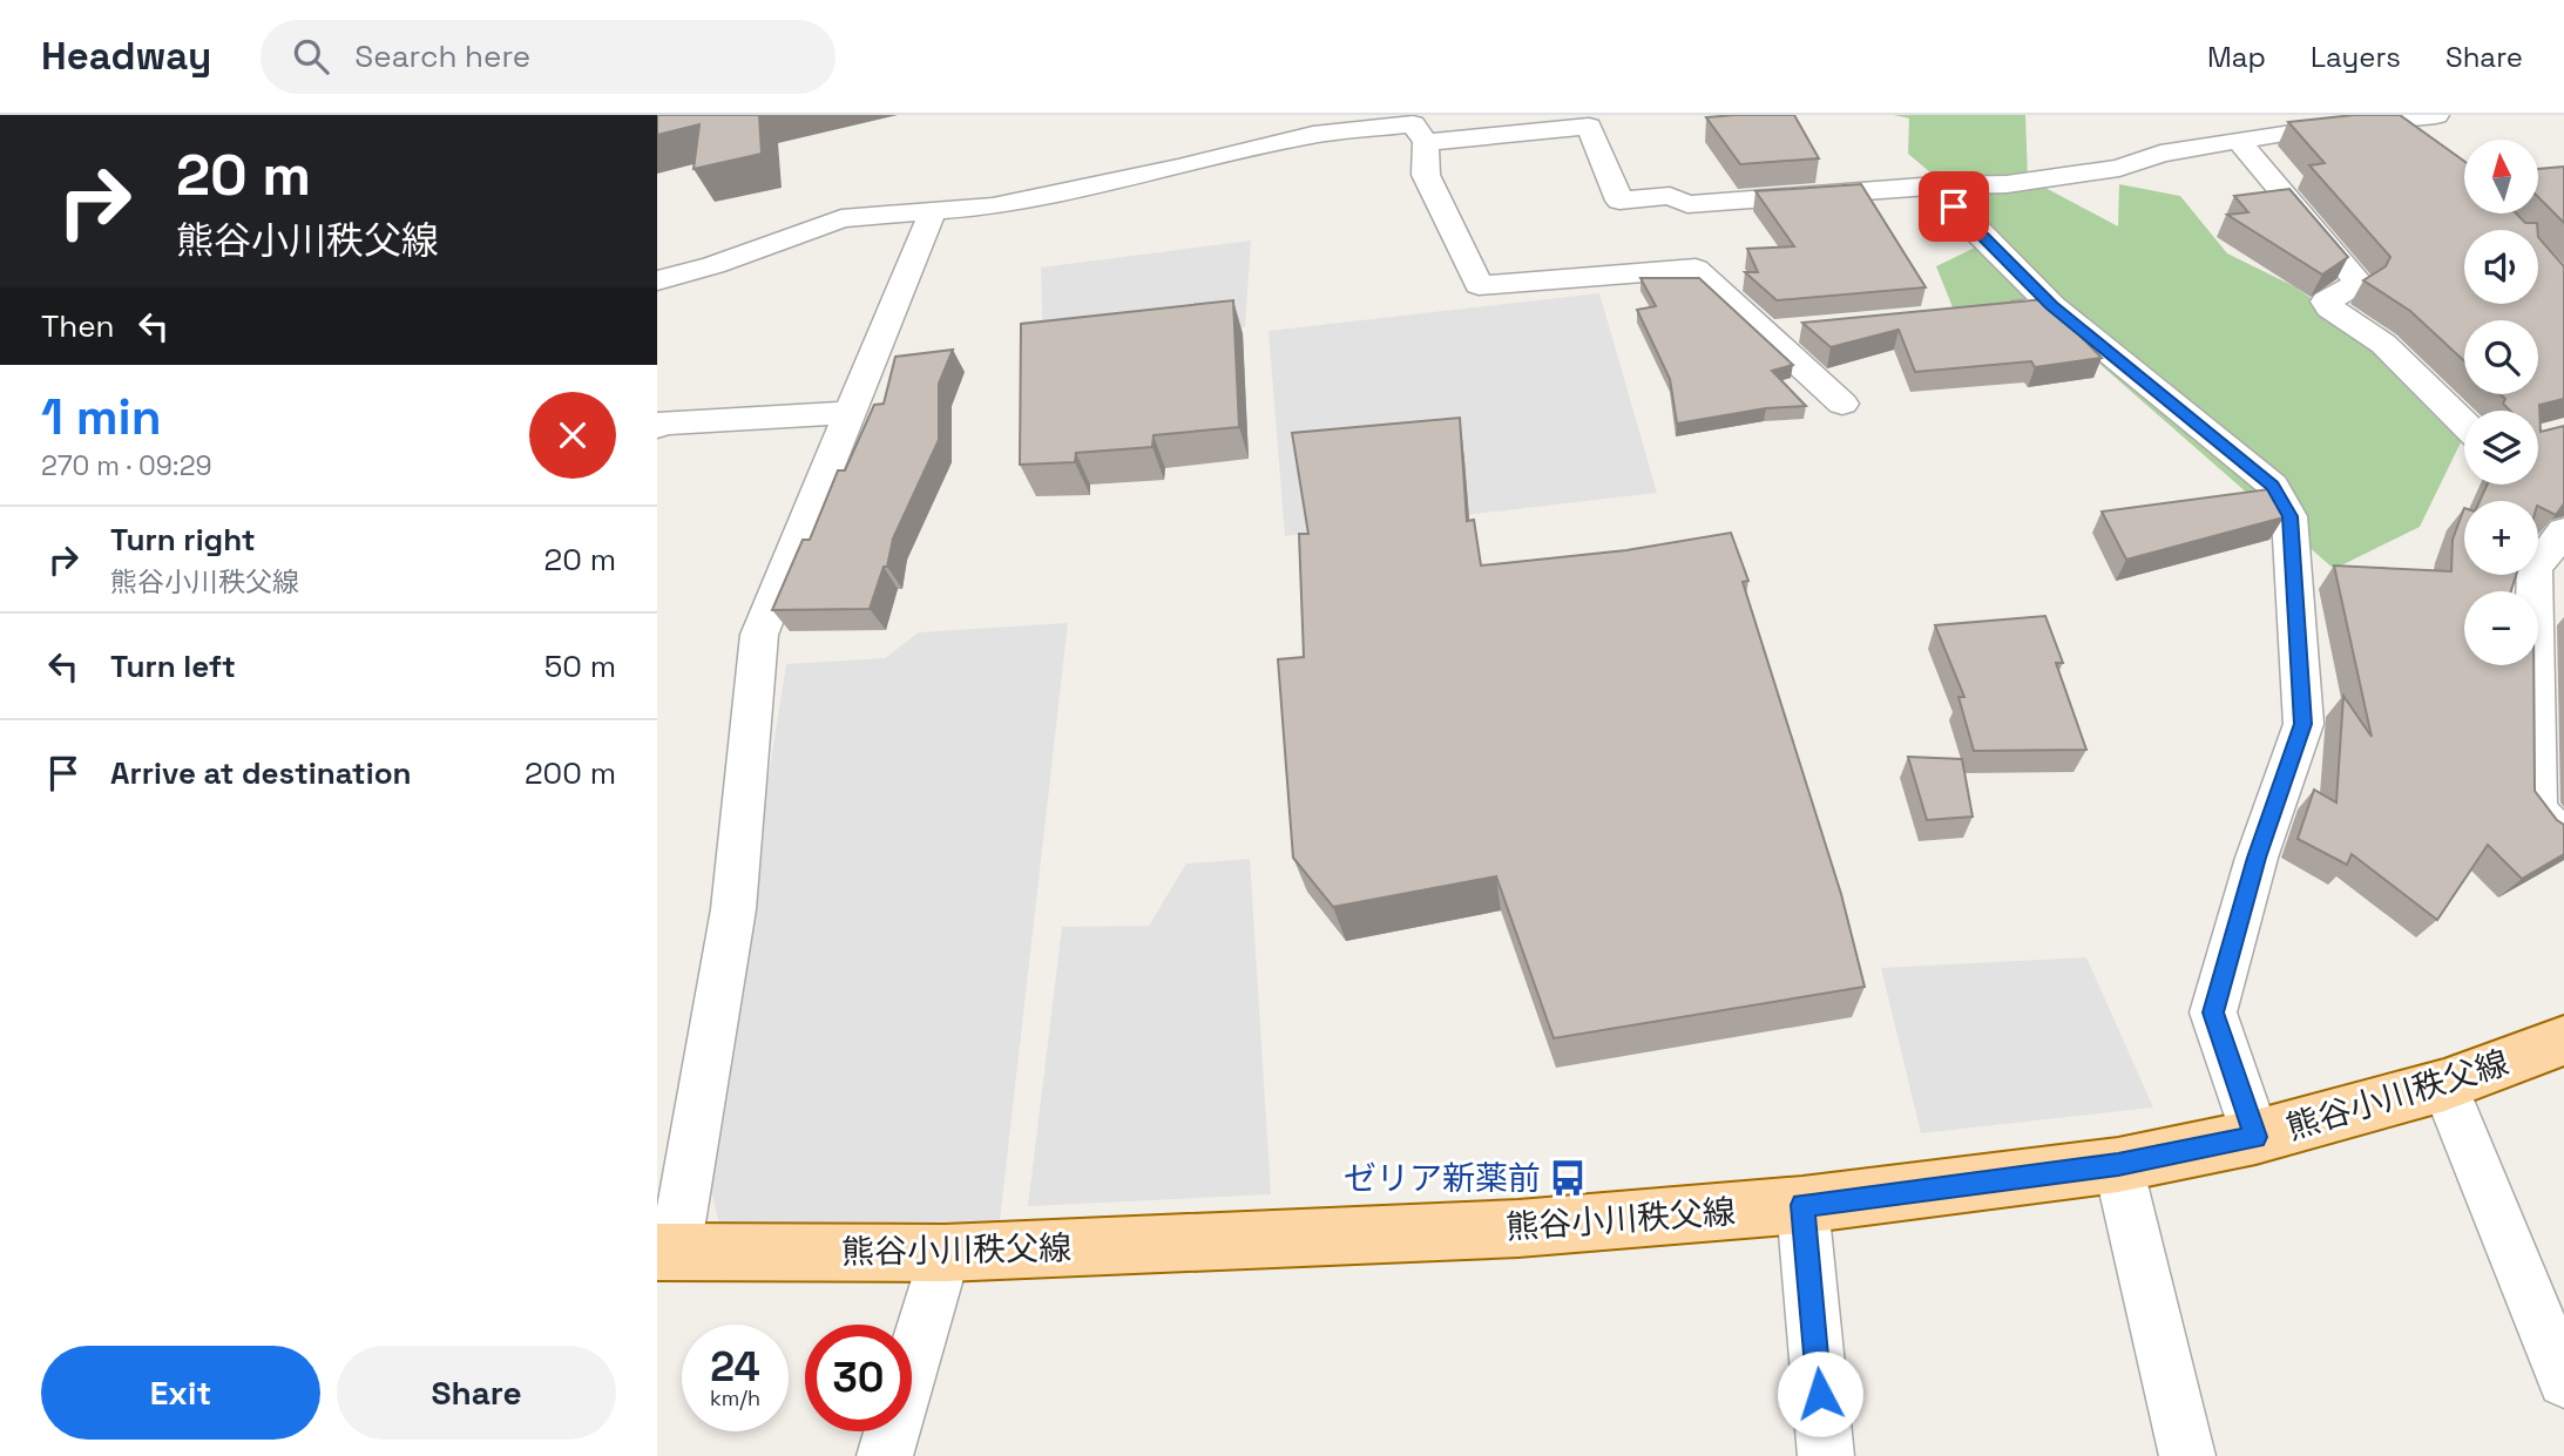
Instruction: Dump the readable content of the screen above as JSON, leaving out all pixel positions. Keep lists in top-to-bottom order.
{
  "streets": {
    "main road": ["熊谷小川秩父線"]
  },
  "places": {
    "bus stop": ["ゼリア新薬前"]
  },
  "north": "top",
  "page": {
    "header": "Headway",
    "search": "Search here",
    "nav": ["Map", "Layers", "Share"],
    "turn": ["20 m", "熊谷小川秩父線"],
    "map_buttons": ["+", "−"],
    "then": "Then",
    "heading": ["1 min", "270 m · 09:29"],
    "list": [
      {
        "name": "Turn right",
        "note": "熊谷小川秩父線",
        "value": "20 m"
      },
      {
        "name": "Turn left",
        "value": "50 m"
      },
      {
        "name": "Arrive at destination",
        "value": "200 m"
      }
    ],
    "speed": "24 km/h",
    "limit": "30",
    "buttons": ["Exit", "Share"]
  }
}
